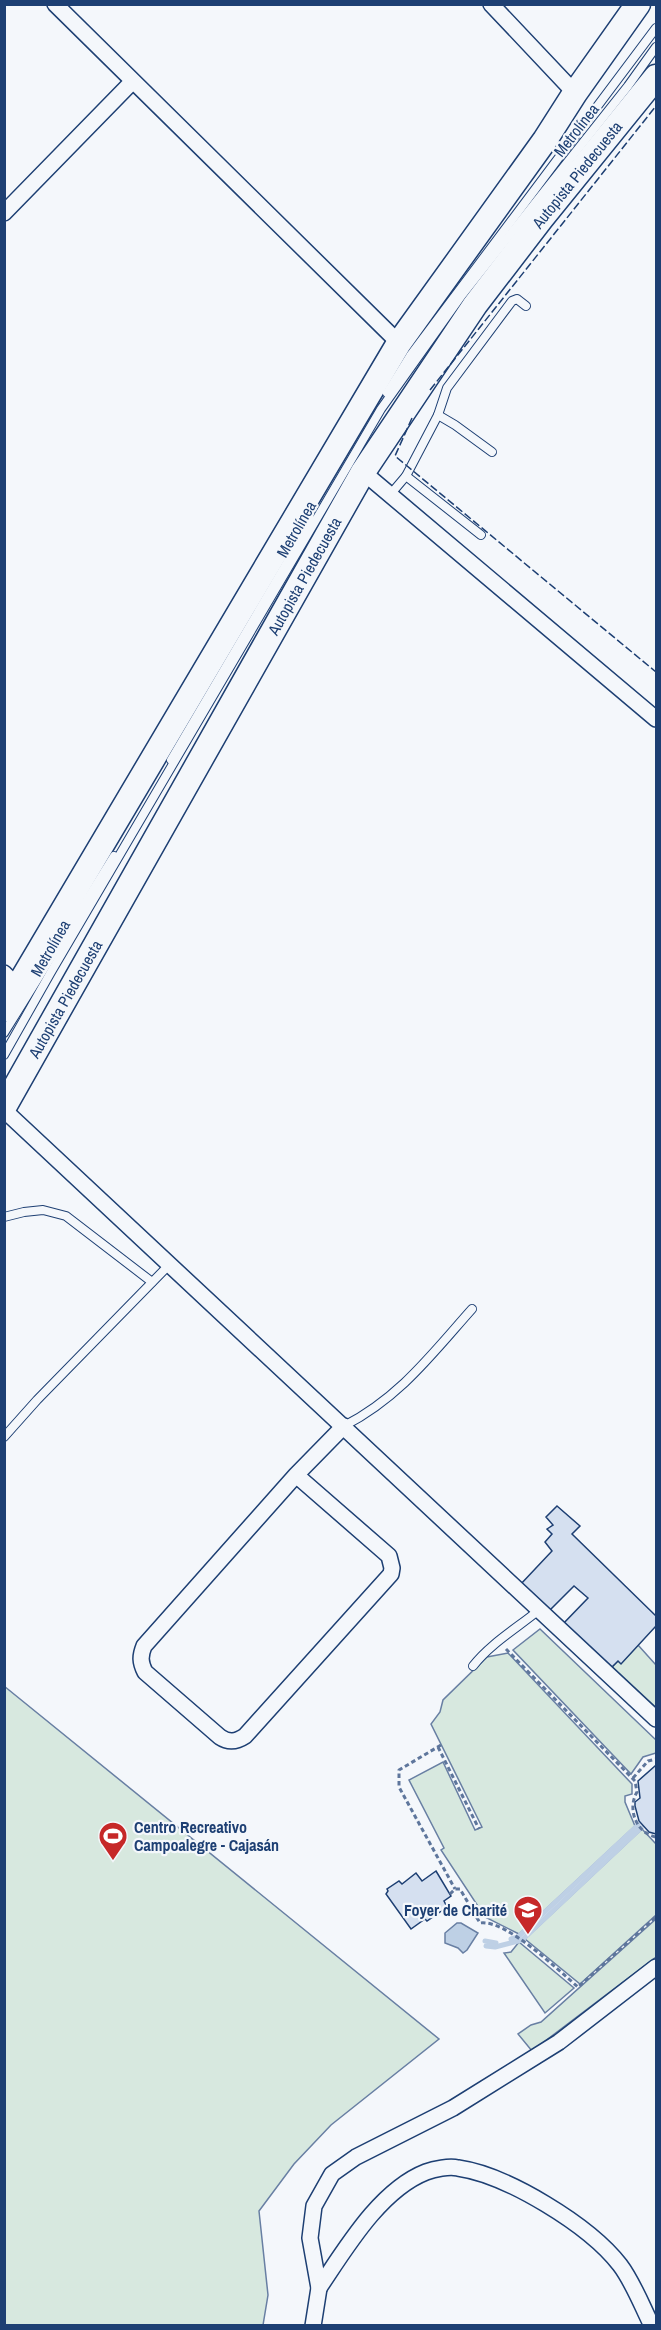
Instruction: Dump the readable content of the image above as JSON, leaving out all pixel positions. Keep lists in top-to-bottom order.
{
  "streets": {
    "highway": ["Autopista Piedecuesta"],
    "lane": ["Metrolínea"]
  },
  "places": {
    "sports": ["Centro Recreativo Campoalegre - Cajasán"],
    "school or university": ["Foyer de Charité"]
  }
}
